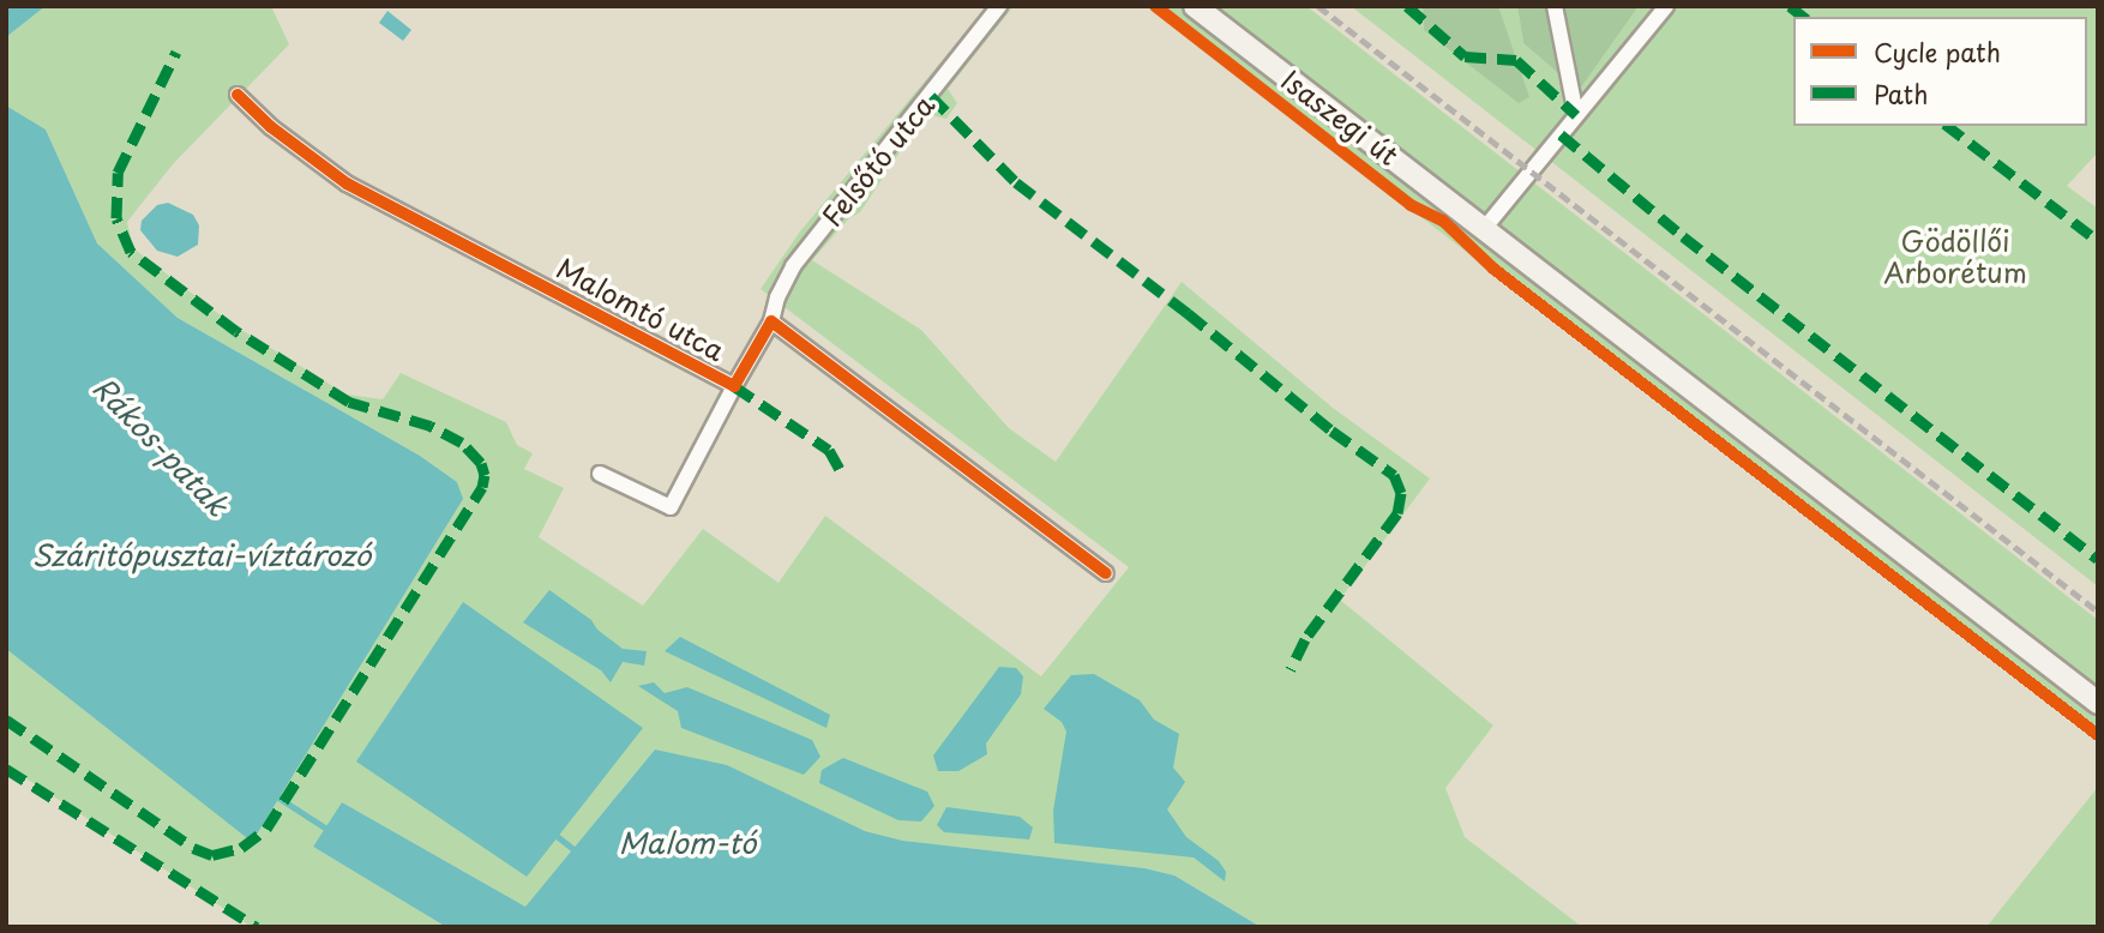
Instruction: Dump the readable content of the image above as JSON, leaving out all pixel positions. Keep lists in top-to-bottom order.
{
  "streets": {
    "main road": ["Isaszegi út"],
    "street": ["Felsőtó utca", "Malomtó utca"]
  },
  "crossings": [
    ["Felsőtó utca", "Malomtó utca"]
  ],
  "water": ["Rákos-patak", "Száritópusztai-víztározó", "Malom-tó"],
  "parks": ["Gödöllői Arborétum"],
  "legend": ["Cycle path", "Path"]
}
